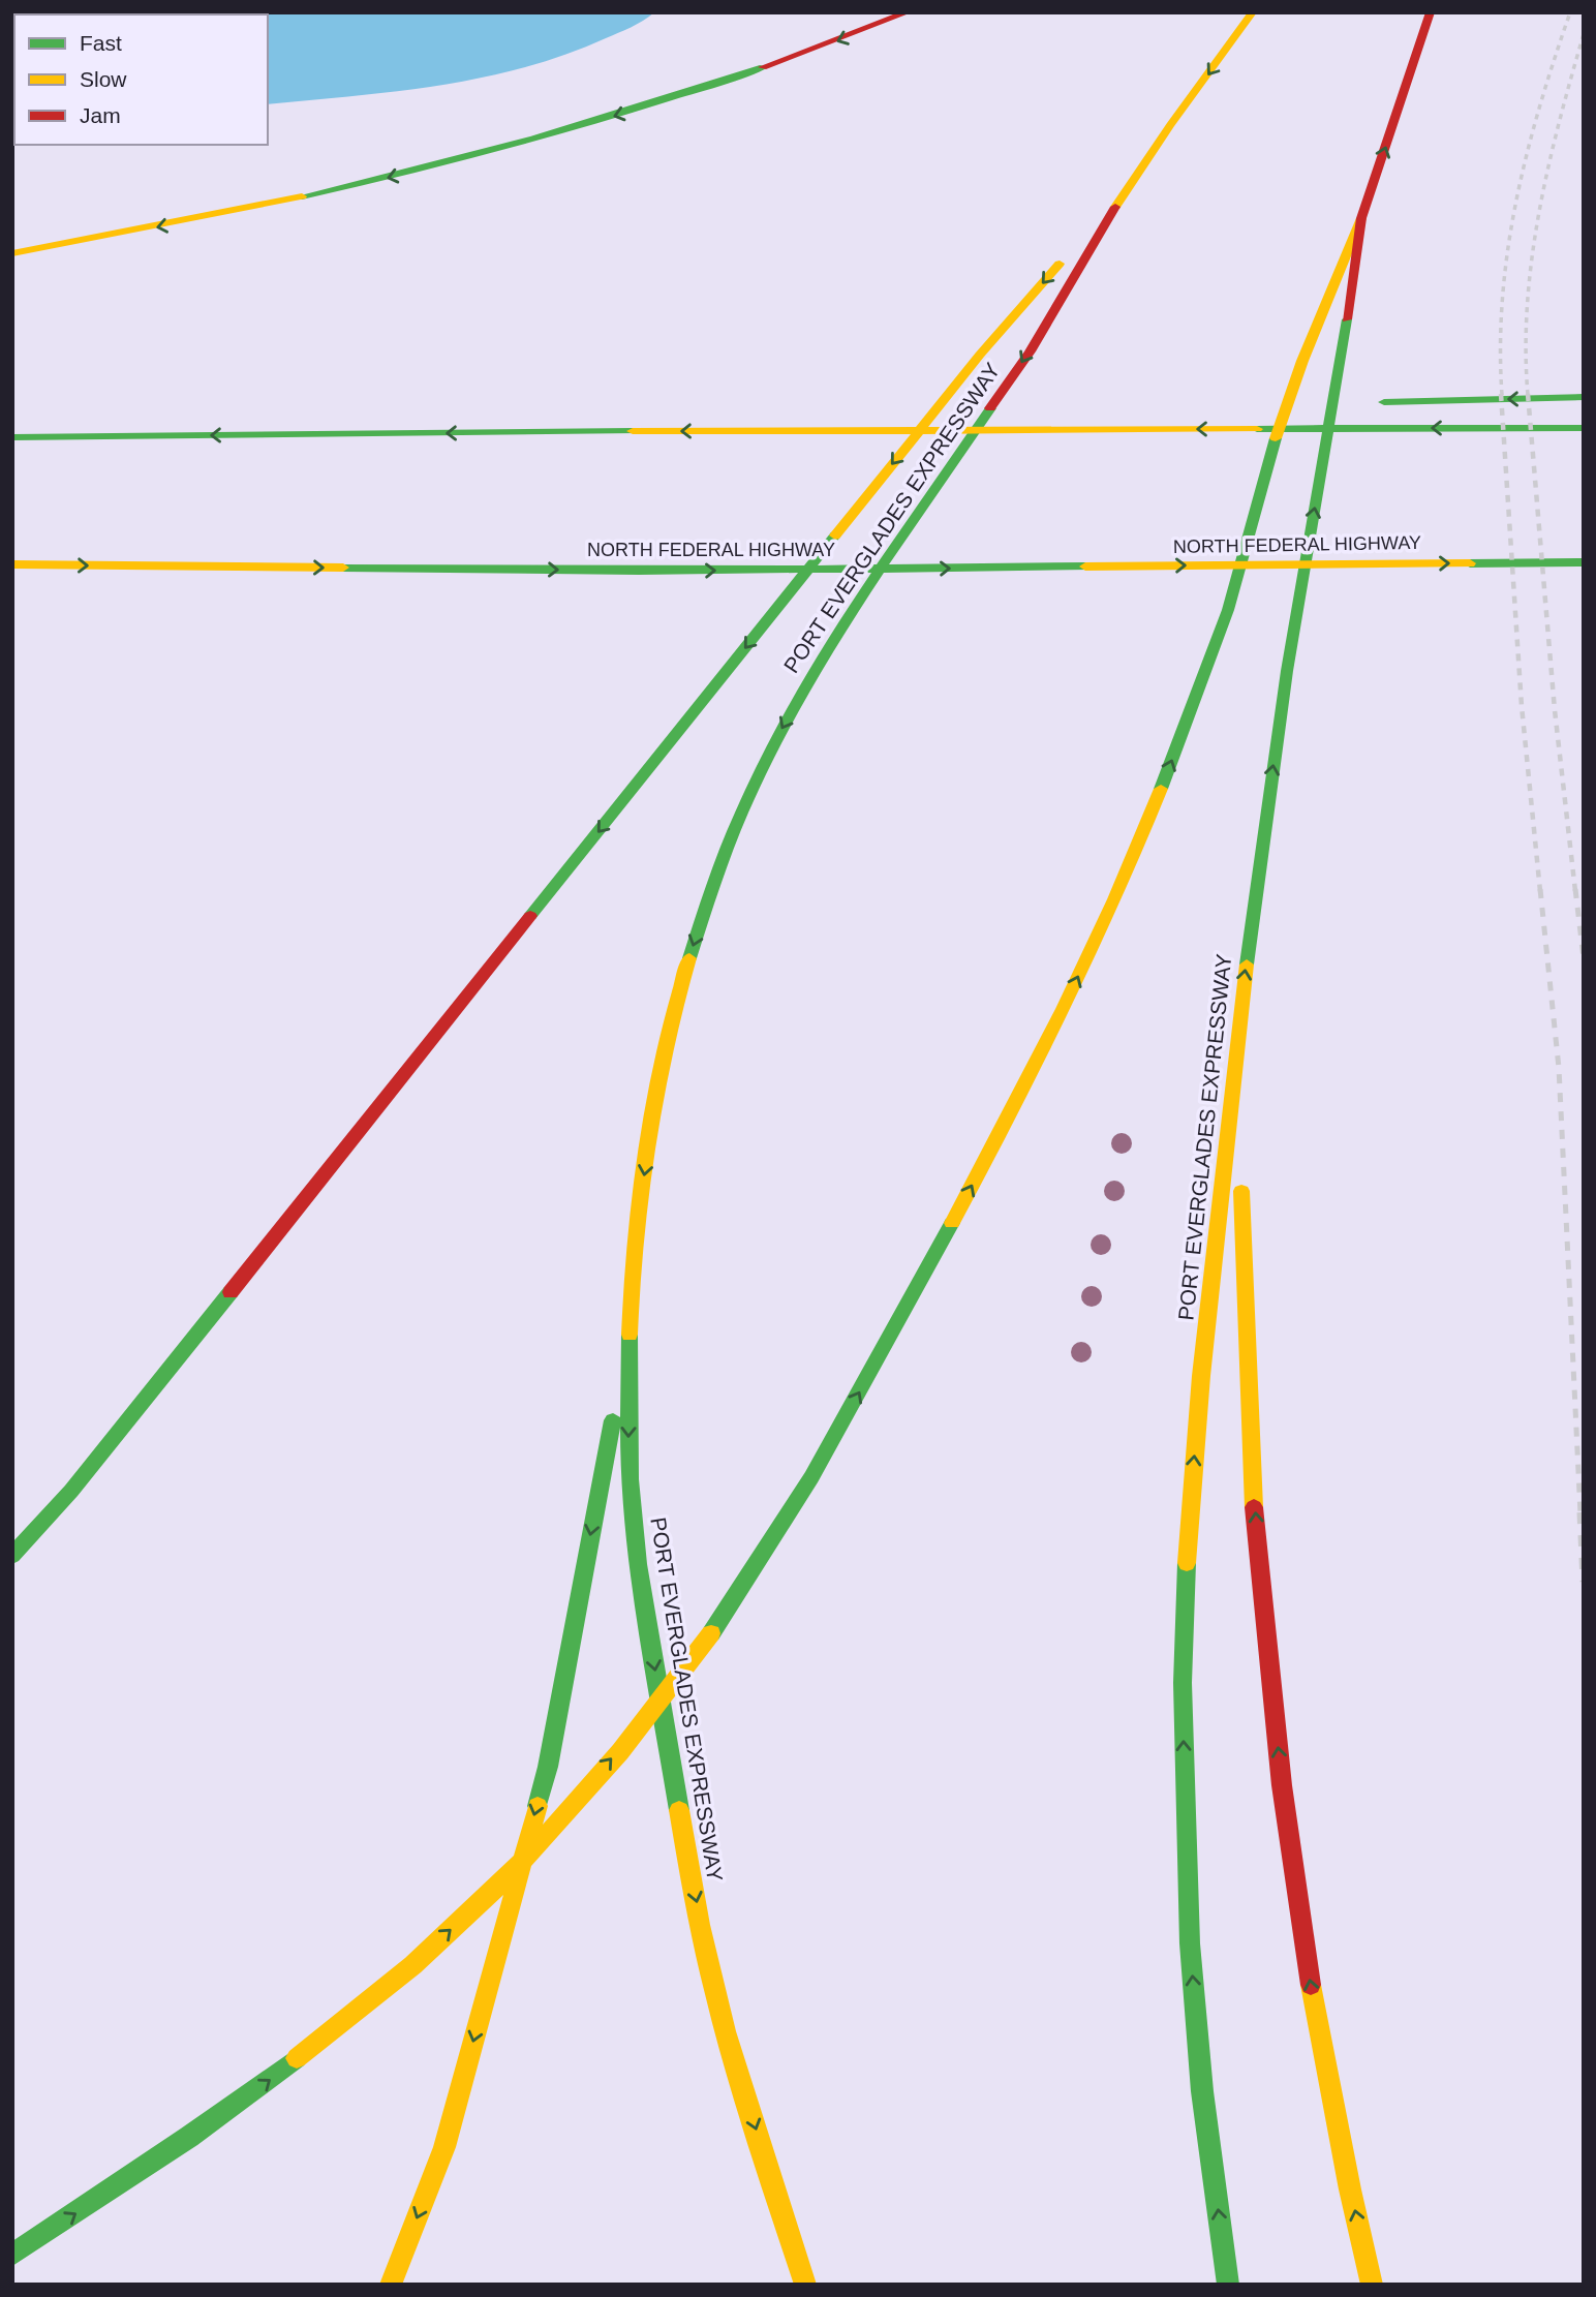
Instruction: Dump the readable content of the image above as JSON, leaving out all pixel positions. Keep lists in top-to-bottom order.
{
  "streets": {
    "main road": ["PORT EVERGLADES EXPRESSWAY", "NORTH FEDERAL HIGHWAY"]
  },
  "legend": ["Fast", "Slow", "Jam"]
}
